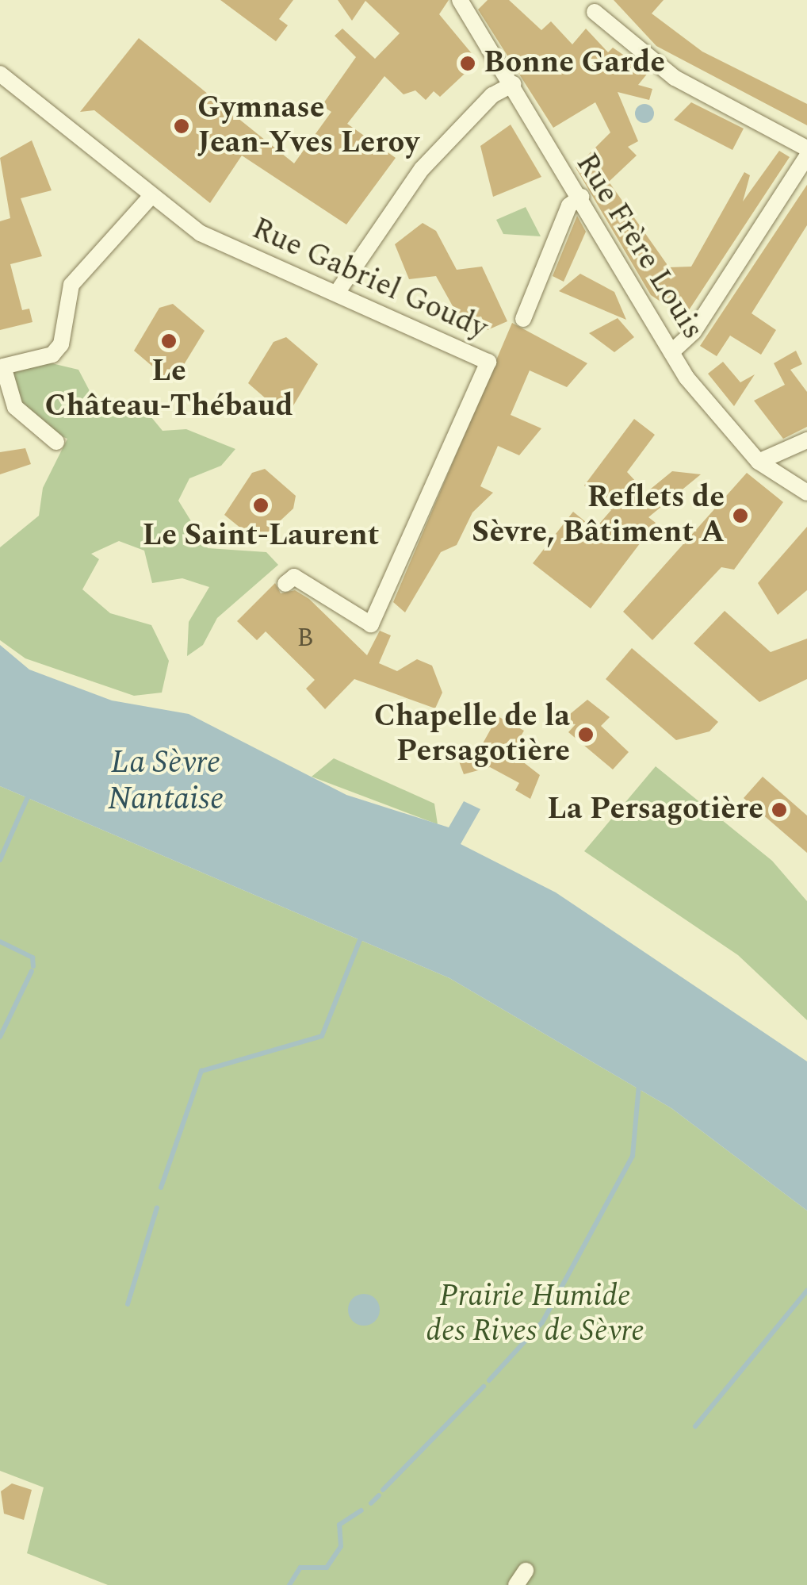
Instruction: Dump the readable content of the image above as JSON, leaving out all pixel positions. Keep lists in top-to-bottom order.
{
  "streets": {
    "street": ["Rue Frère Louis", "Rue Gabriel Goudy"]
  },
  "water": ["La Sèvre Nantaise"],
  "parks": ["Prairie Humide des Rives de Sèvre"],
  "places": [
    "Bonne Garde",
    "Gymnase Jean-Yves Leroy",
    "Le Château-Thébaud",
    "Le Saint-Laurent",
    "Reflets de Sèvre, Bâtiment A",
    "Chapelle de la Persagotière",
    "La Persagotière"
  ],
  "house_numbers": ["B"]
}
